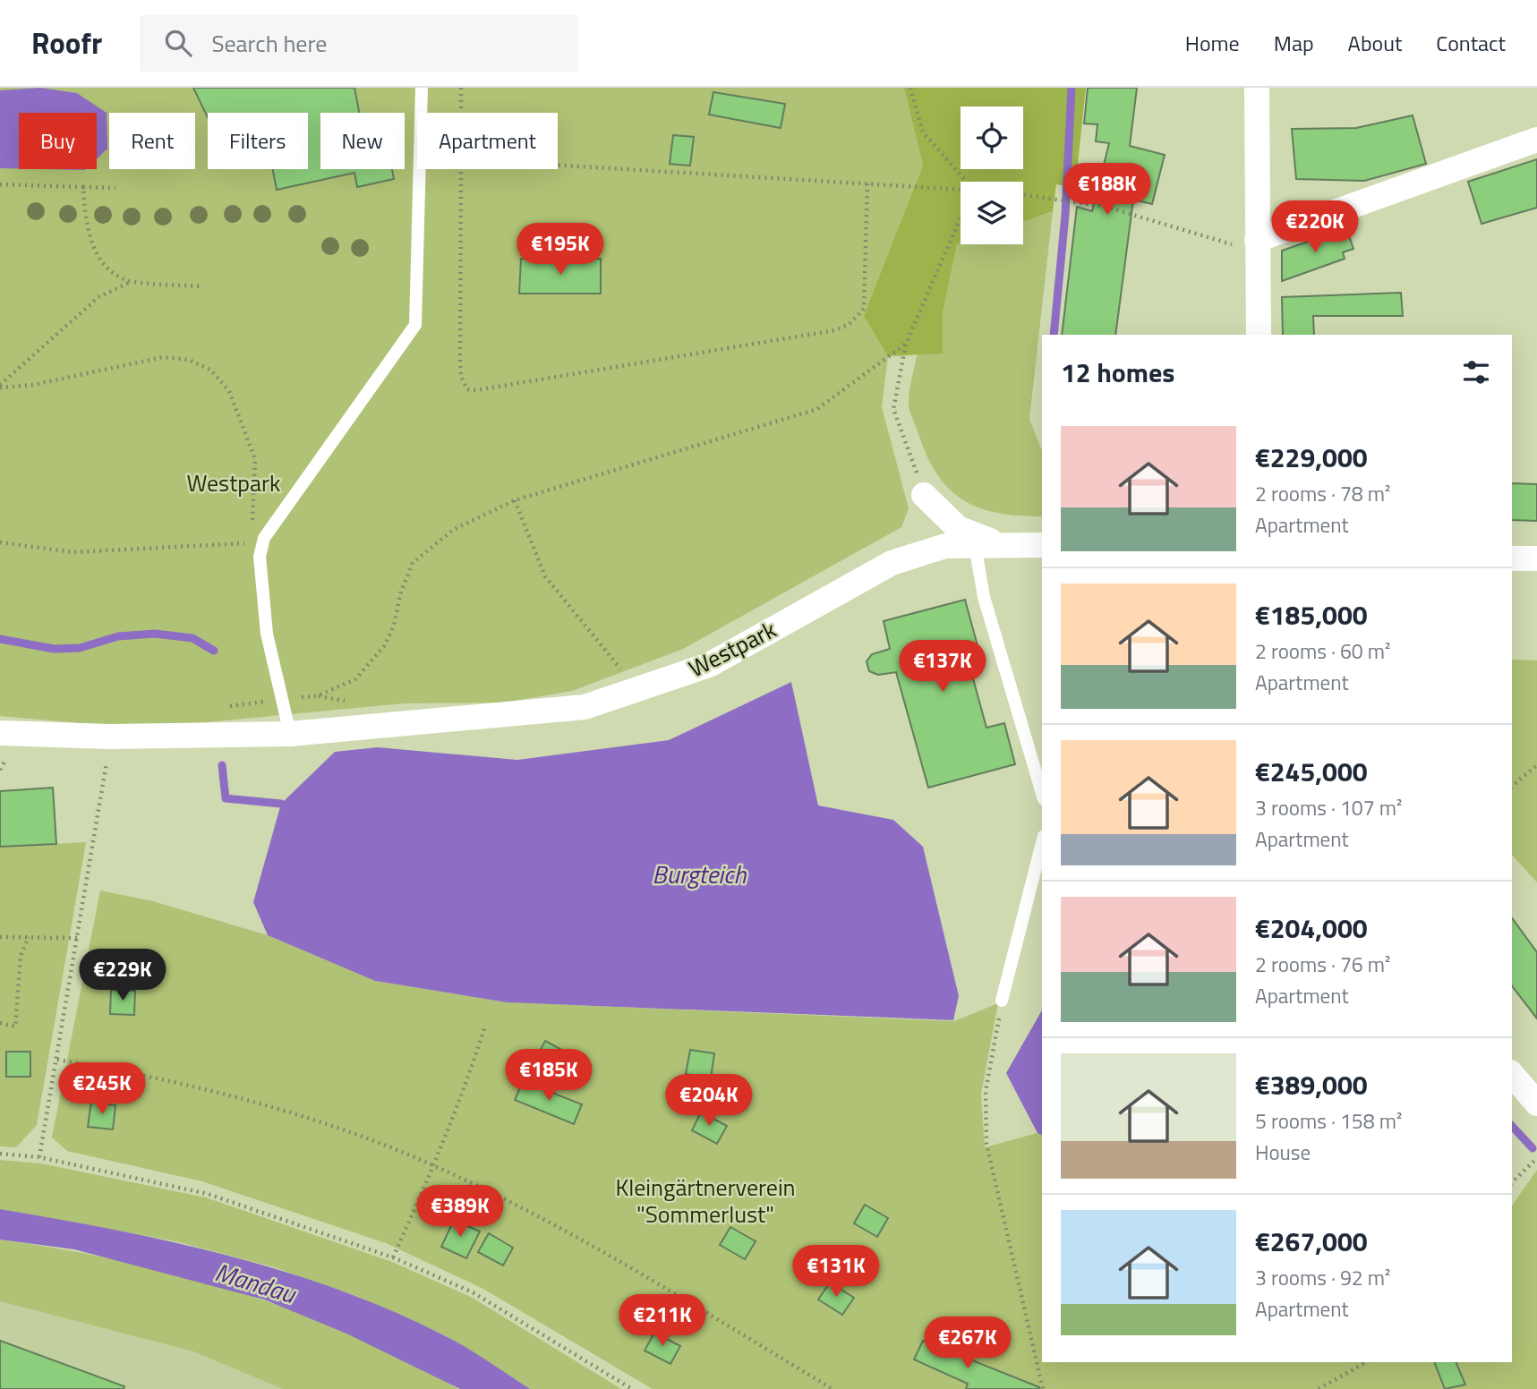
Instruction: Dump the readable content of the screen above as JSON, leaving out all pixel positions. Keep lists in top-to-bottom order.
{
  "streets": {
    "street": ["Westpark"]
  },
  "water": ["Burgteich", "Mandau"],
  "parks": ["Westpark", "Kleingärtnerverein \"Sommerlust\""],
  "page": {
    "header": "Roofr",
    "search": "Search here",
    "nav": [
      "Home",
      "Map",
      "About",
      "Contact"
    ],
    "chip": [
      "Buy",
      "Rent",
      "Filters",
      "New",
      "Apartment"
    ],
    "price": [
      "€188K",
      "€220K",
      "€195K",
      "€137K",
      "€229K",
      "€185K",
      "€245K",
      "€204K",
      "€389K",
      "€131K",
      "€211K",
      "€267K"
    ],
    "heading": "12 homes",
    "list": [
      {
        "name": "€229,000",
        "note": "2 rooms · 78 m² · Apartment"
      },
      {
        "name": "€185,000",
        "note": "2 rooms · 60 m² · Apartment"
      },
      {
        "name": "€245,000",
        "note": "3 rooms · 107 m² · Apartment"
      },
      {
        "name": "€204,000",
        "note": "2 rooms · 76 m² · Apartment"
      },
      {
        "name": "€389,000",
        "note": "5 rooms · 158 m² · House"
      },
      {
        "name": "€267,000",
        "note": "3 rooms · 92 m² · Apartment"
      }
    ]
  }
}
